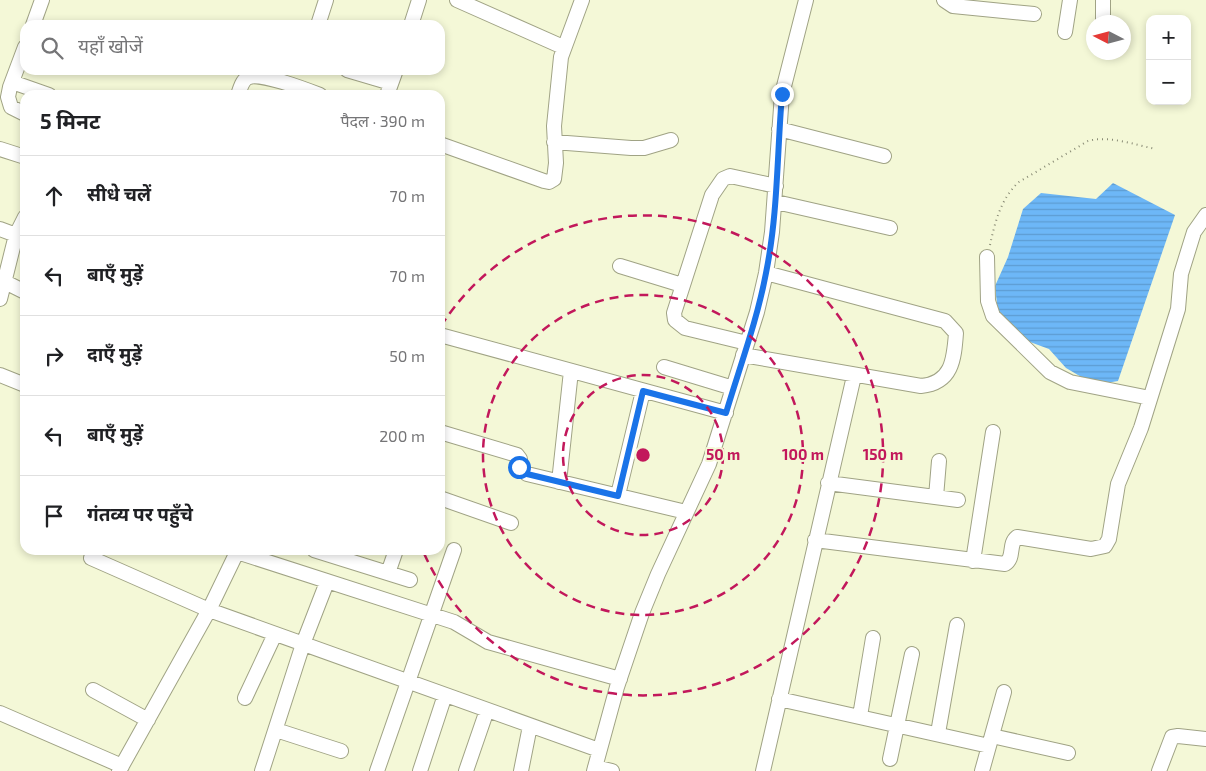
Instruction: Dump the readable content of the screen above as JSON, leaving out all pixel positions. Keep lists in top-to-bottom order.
{
  "north": "left",
  "page": {
    "map_buttons": ["+", "−"],
    "search": "यहाँ खोजें",
    "heading": ["5 मिनट", "पैदल · 390 m"],
    "list": [
      ["सीधे चलें", "70 m"],
      ["बाएँ मुड़ें", "70 m"],
      ["दाएँ मुड़ें", "50 m"],
      ["बाएँ मुड़ें", "200 m"],
      "गंतव्य पर पहुँचे"
    ]
  },
  "rings": ["50 m", "100 m", "150 m"]
}
